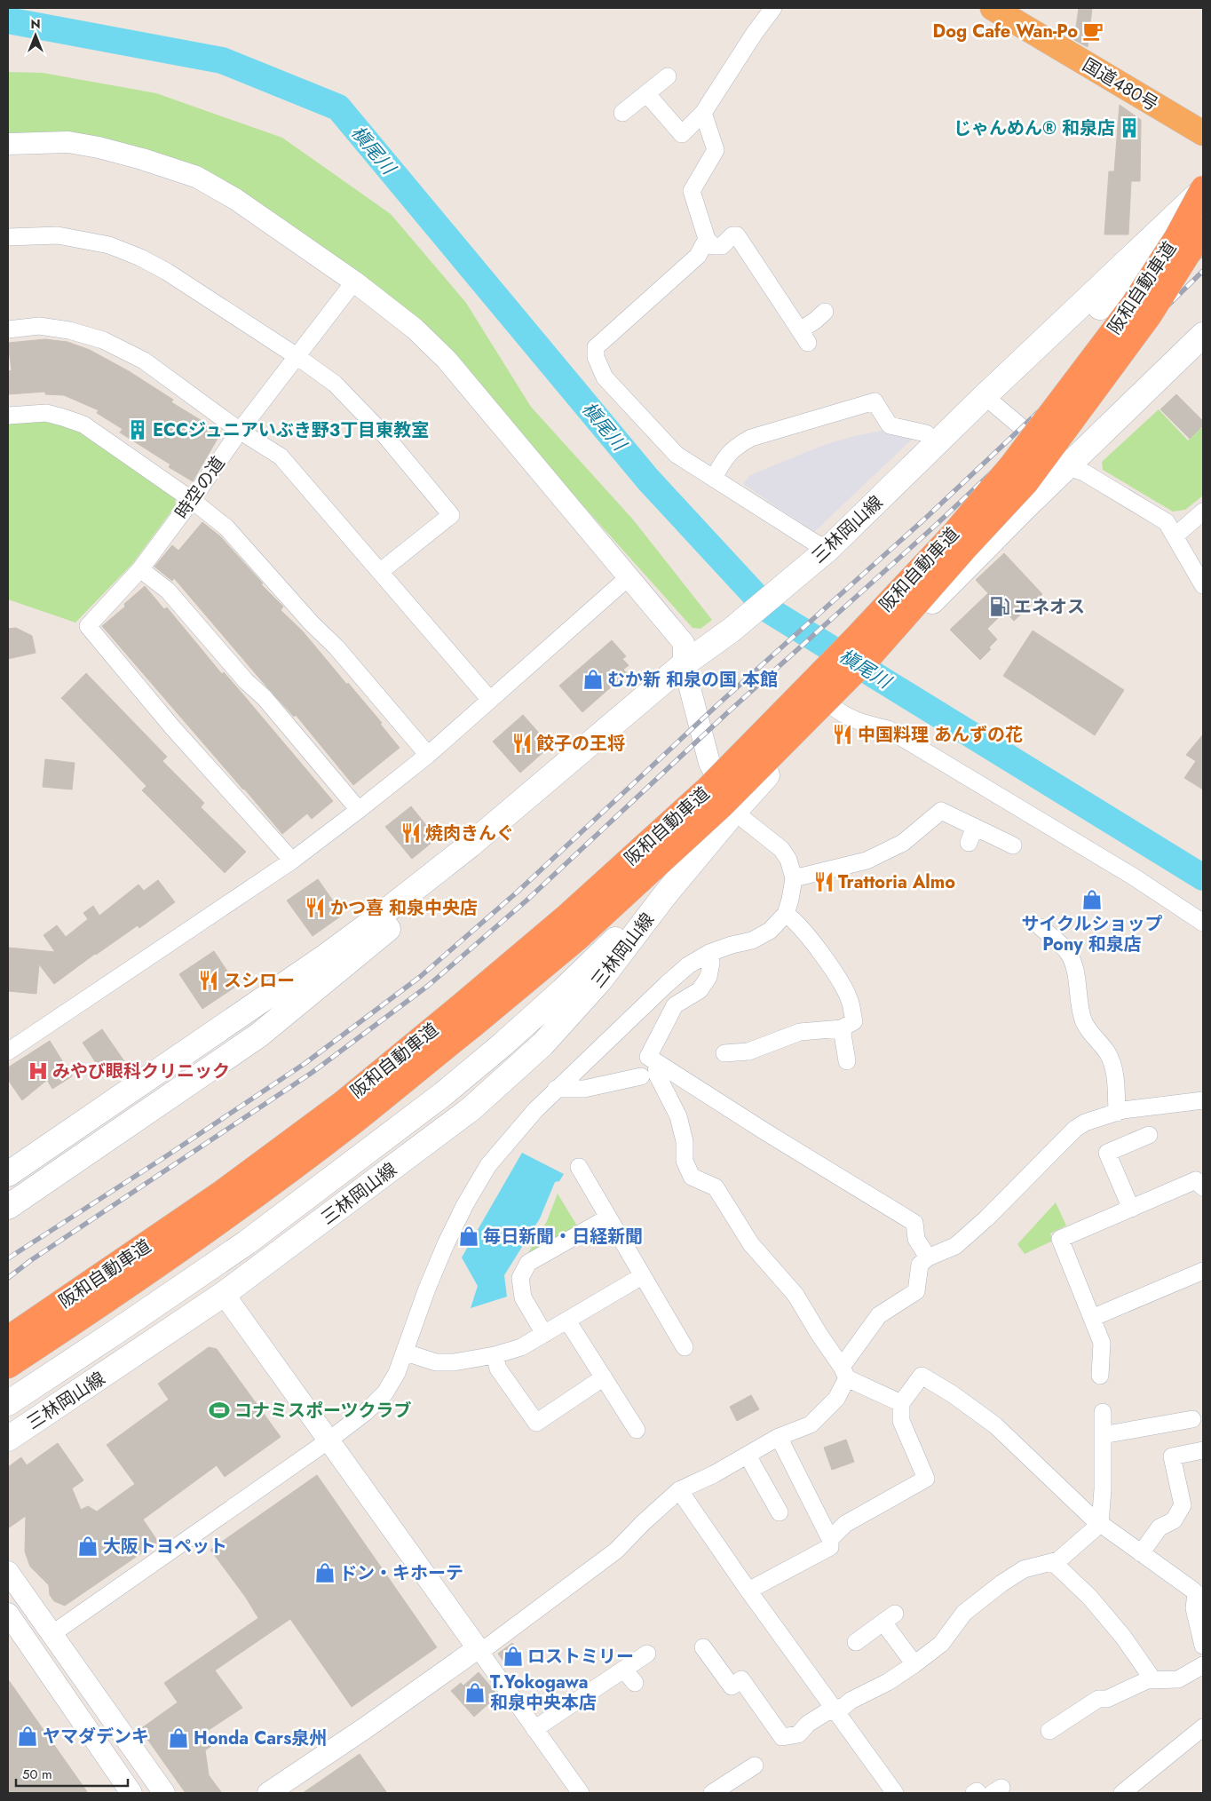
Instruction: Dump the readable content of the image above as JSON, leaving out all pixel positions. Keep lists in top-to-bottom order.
{
  "streets": {
    "highway": ["国道480号", "阪和自動車道"],
    "main road": ["三林岡山線"],
    "street": ["時空の道"]
  },
  "crossings": [
    ["阪和自動車道", "三林岡山線"]
  ],
  "water": ["槇尾川"],
  "places": {
    "cafe": ["Dog Cafe Wan-Po"],
    "building": ["じゃんめん® 和泉店", "ECCジュニアいぶき野３丁目東教室"],
    "fuel station": ["エネオス"],
    "shop": [
      "むか新 和泉の国 本館",
      "サイクルショップ Pony 和泉店",
      "毎日新聞・日経新聞",
      "大阪トヨペット",
      "ドン・キホーテ",
      "ロストミリー",
      "T.Yokogawa 和泉中央本店",
      "ヤマダデンキ",
      "Honda Cars泉州"
    ],
    "restaurant": [
      "中国料理 あんずの花",
      "餃子の王将",
      "焼肉きんぐ",
      "Trattoria Almo",
      "かつ喜 和泉中央店",
      "スシロー"
    ],
    "hospital": ["みやび眼科クリニック"],
    "sports": ["コナミスポーツクラブ"]
  },
  "scale_bar": "50 m",
  "north": "top"
}
